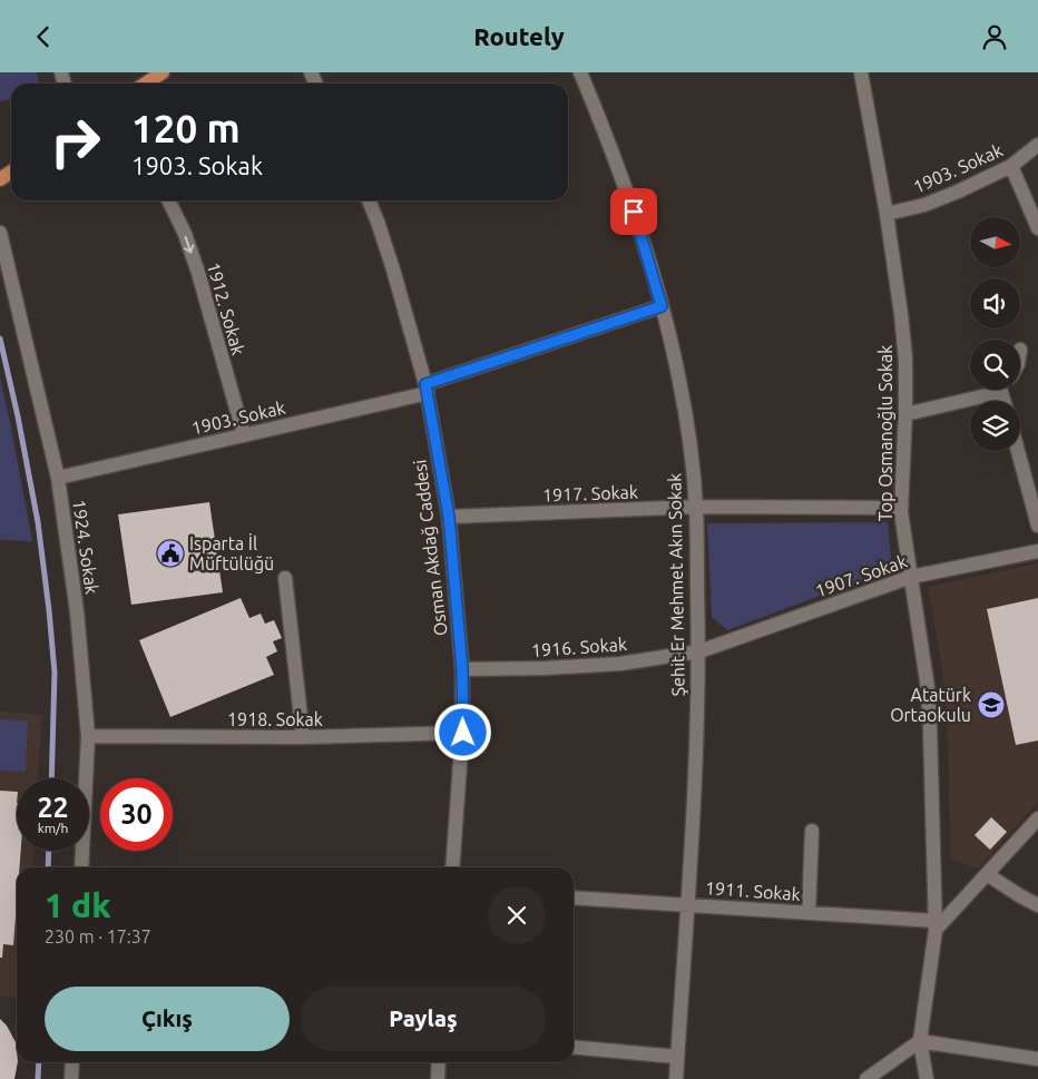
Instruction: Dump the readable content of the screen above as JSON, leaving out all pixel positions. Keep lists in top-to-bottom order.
{
  "streets": {
    "street": [
      "1903. Sokak",
      "1912. Sokak",
      "Top Osmanoğlu Sokak",
      "1917. Sokak",
      "1924. Sokak",
      "Osman Akdağ Caddesi",
      "1907. Sokak",
      "Şehit Er Mehmet Akın Sokak",
      "1916. Sokak",
      "1918. Sokak",
      "1911. Sokak"
    ]
  },
  "crossings": [
    ["1903. Sokak", "1912. Sokak"],
    ["1903. Sokak", "Top Osmanoğlu Sokak"],
    ["1903. Sokak", "1924. Sokak"],
    ["1903. Sokak", "Osman Akdağ Caddesi"],
    ["1903. Sokak", "Şehit Er Mehmet Akın Sokak"],
    ["Top Osmanoğlu Sokak", "1917. Sokak"],
    ["Top Osmanoğlu Sokak", "1907. Sokak"],
    ["Top Osmanoğlu Sokak", "1911. Sokak"],
    ["1917. Sokak", "Osman Akdağ Caddesi"],
    ["1917. Sokak", "Şehit Er Mehmet Akın Sokak"],
    ["1924. Sokak", "1918. Sokak"],
    ["Osman Akdağ Caddesi", "1916. Sokak"],
    ["Osman Akdağ Caddesi", "1918. Sokak"],
    ["1907. Sokak", "Şehit Er Mehmet Akın Sokak"],
    ["1907. Sokak", "1916. Sokak"],
    ["Şehit Er Mehmet Akın Sokak", "1916. Sokak"],
    ["Şehit Er Mehmet Akın Sokak", "1911. Sokak"]
  ],
  "one_way": ["1912. Sokak"],
  "places": {
    "public building": ["Isparta İl Müftülüğü"],
    "school or university": ["Atatürk Ortaokulu"]
  },
  "north": "right",
  "page": {
    "header": "Routely",
    "turn": ["120 m", "1903. Sokak"],
    "speed": "22 km/h",
    "limit": "30",
    "heading": ["1 dk", "230 m · 17:37"],
    "buttons": ["Çıkış", "Paylaş"]
  }
}
